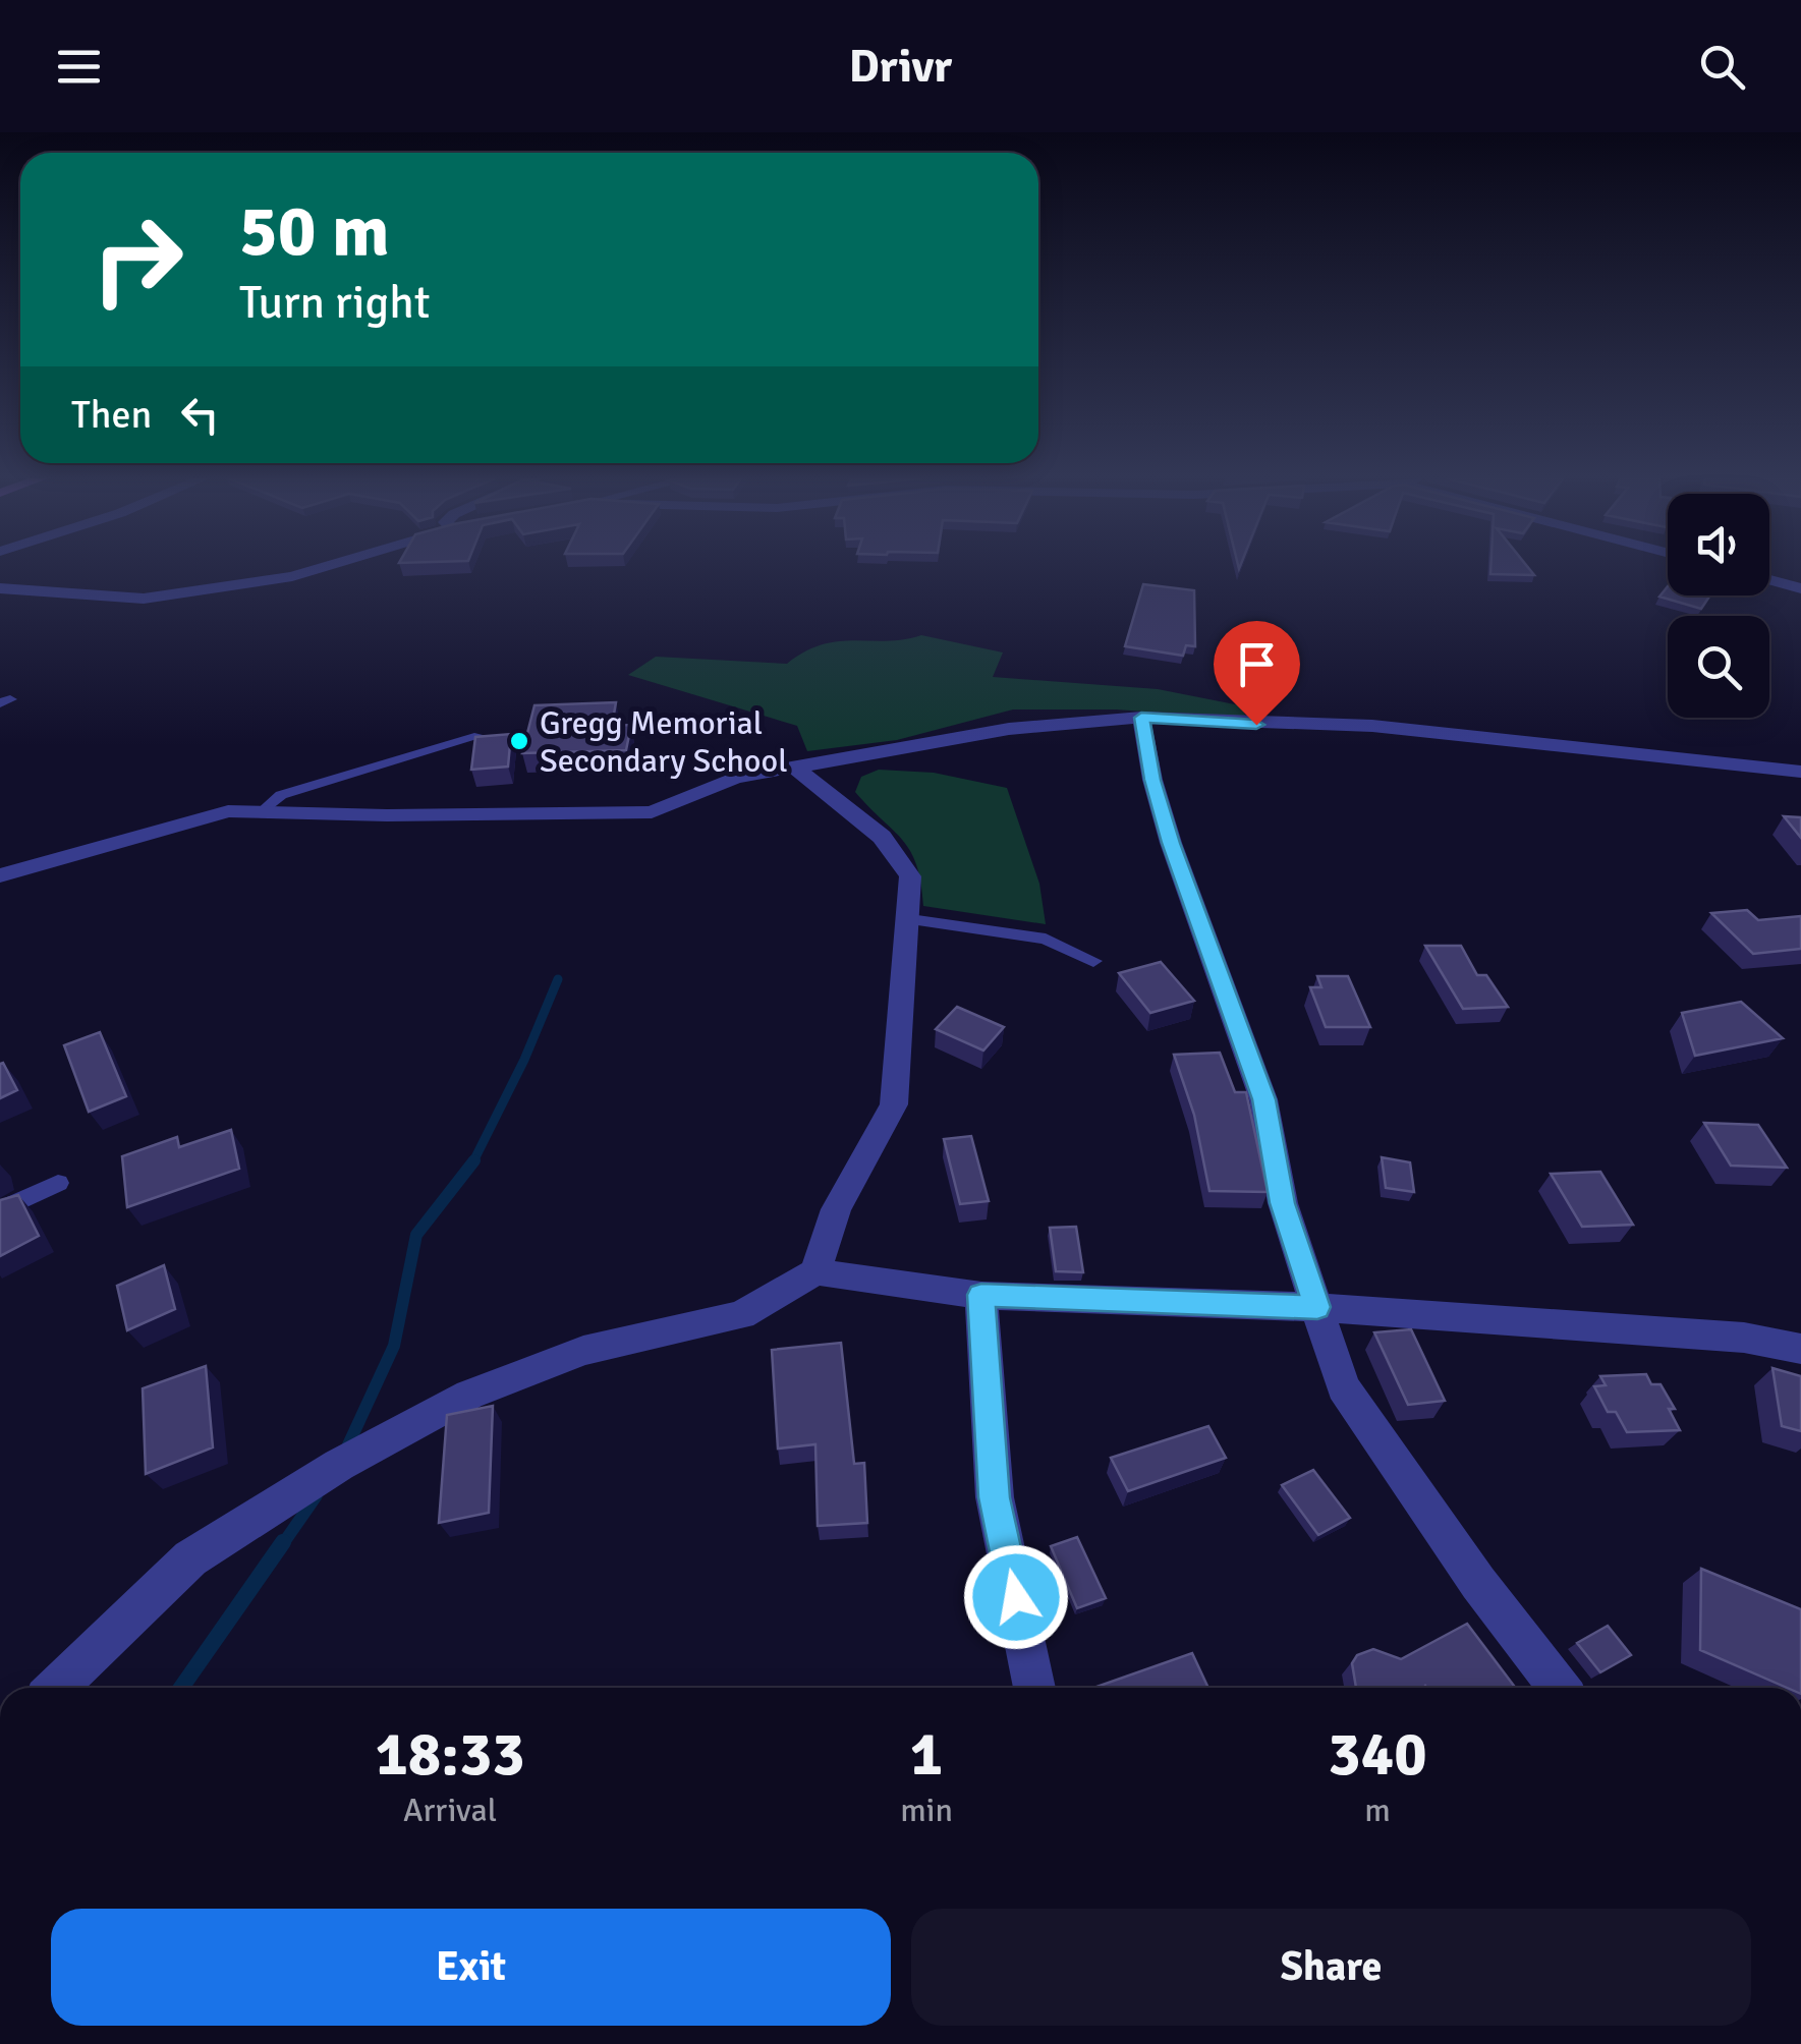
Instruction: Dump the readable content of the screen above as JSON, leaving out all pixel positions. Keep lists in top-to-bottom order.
{
  "places": ["Gregg Memorial Secondary School"],
  "page": {
    "header": "Drivr",
    "turn": ["50 m", "Turn right"],
    "then": "Then",
    "eta": [
      "18:33",
      "Arrival",
      "1",
      "min",
      "340",
      "m"
    ],
    "buttons": ["Exit", "Share"]
  }
}
